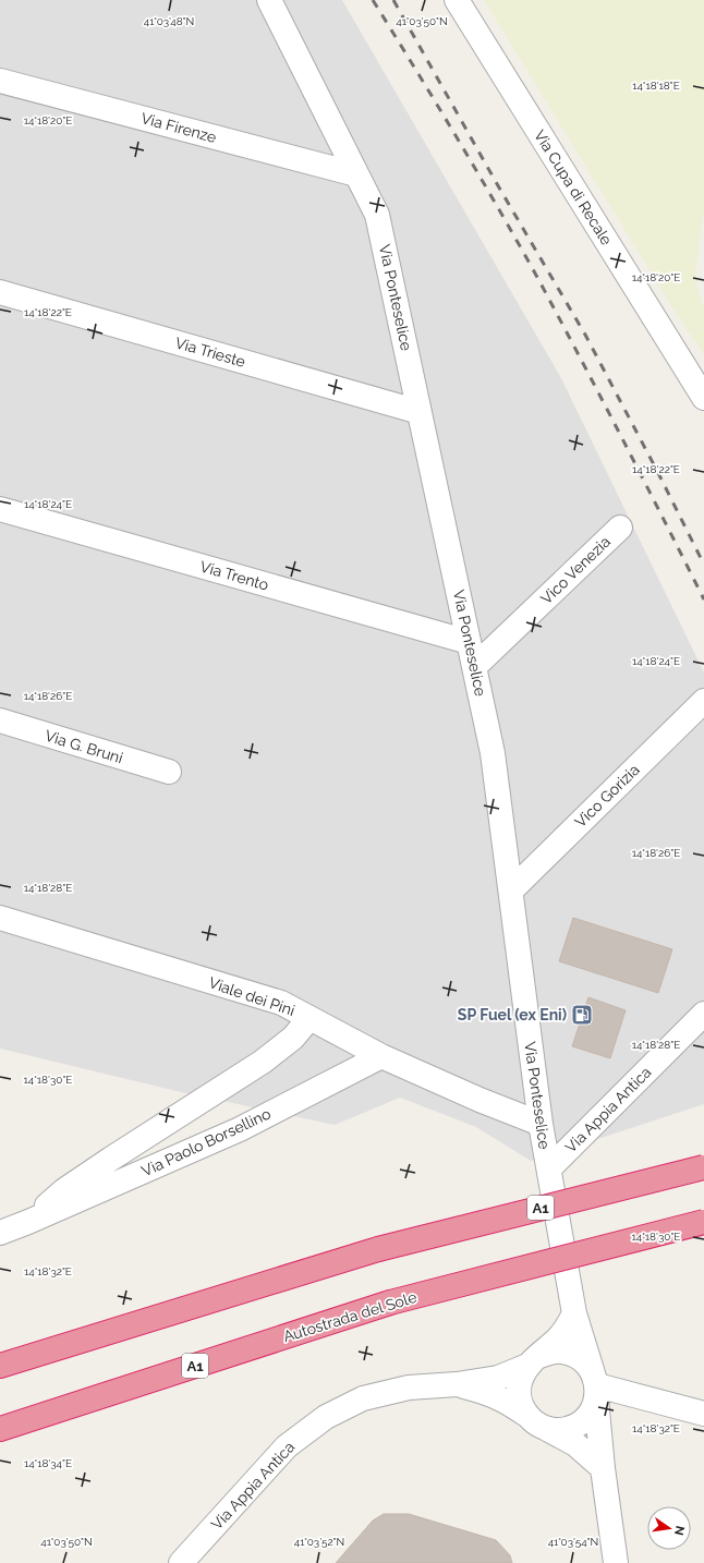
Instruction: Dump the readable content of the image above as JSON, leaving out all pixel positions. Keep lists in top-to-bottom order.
{
  "streets": {
    "highway": ["A1", "Autostrada del Sole"],
    "street": [
      "Via Firenze",
      "Via Cupa di Recale",
      "Via Ponteselice",
      "Via Trieste",
      "Vico Venezia",
      "Via Trento",
      "Via G. Bruni",
      "Vico Gorizia",
      "Viale dei Pini",
      "Via Appia Antica",
      "Via Paolo Borsellino"
    ]
  },
  "crossings": [
    ["Via Firenze", "Via Ponteselice"],
    ["Via Ponteselice", "Via Trieste"],
    ["Via Ponteselice", "Vico Venezia"],
    ["Via Ponteselice", "Via Trento"],
    ["Via Ponteselice", "Vico Gorizia"],
    ["Via Ponteselice", "Viale dei Pini"],
    ["Via Ponteselice", "Via Appia Antica"],
    ["Viale dei Pini", "Via Paolo Borsellino"]
  ],
  "places": {
    "fuel station": ["SP Fuel (ex Eni)"]
  },
  "north": "right",
  "coordinates": [
    "41°03'48\"N",
    "41°03'50\"N",
    "14°18'18\"E",
    "14°18'20\"E",
    "14°18'22\"E",
    "14°18'24\"E",
    "14°18'26\"E",
    "14°18'28\"E",
    "14°18'30\"E",
    "14°18'32\"E",
    "14°18'34\"E",
    "41°03'52\"N",
    "41°03'54\"N"
  ]
}
